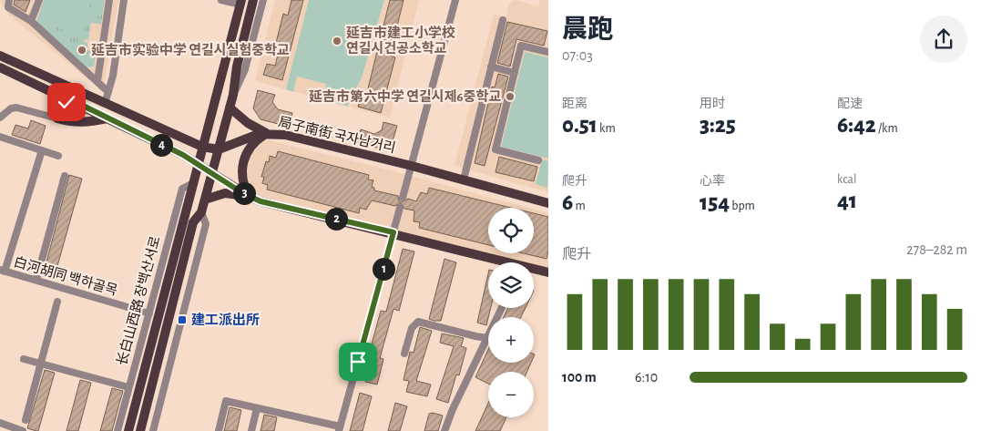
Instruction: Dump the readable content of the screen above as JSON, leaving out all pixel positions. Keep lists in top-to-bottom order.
{
  "streets": {
    "main road": ["局子南街 국자남거리", "长白山西路 장백산서로"],
    "street": ["白河胡同 백하골목"]
  },
  "crossings": [
    ["白河胡同 백하골목", "长白山西路 장백산서로"]
  ],
  "places": {
    "other": ["延吉市建工小学校 연길시건공소학교", "延吉市实验中学 연길시실험중학교", "延吉市第六中学 연길시제6중학교"],
    "transit": ["建工派出所"]
  },
  "page": {
    "heading": ["晨跑", "07:03"],
    "stats": [
      ["距离", "0.51 km"],
      ["用时", "3:25"],
      ["配速", "6:42 /km"],
      ["爬升", "6 m"],
      ["心率", "154 bpm"],
      ["kcal", "41"]
    ],
    "pins": [
      "4",
      "3",
      "2",
      "1"
    ],
    "map_buttons": ["+", "−"],
    "chart": ["爬升", "278–282 m"],
    "list": [
      {
        "name": "100 m",
        "note": "6:10"
      }
    ]
  }
}
